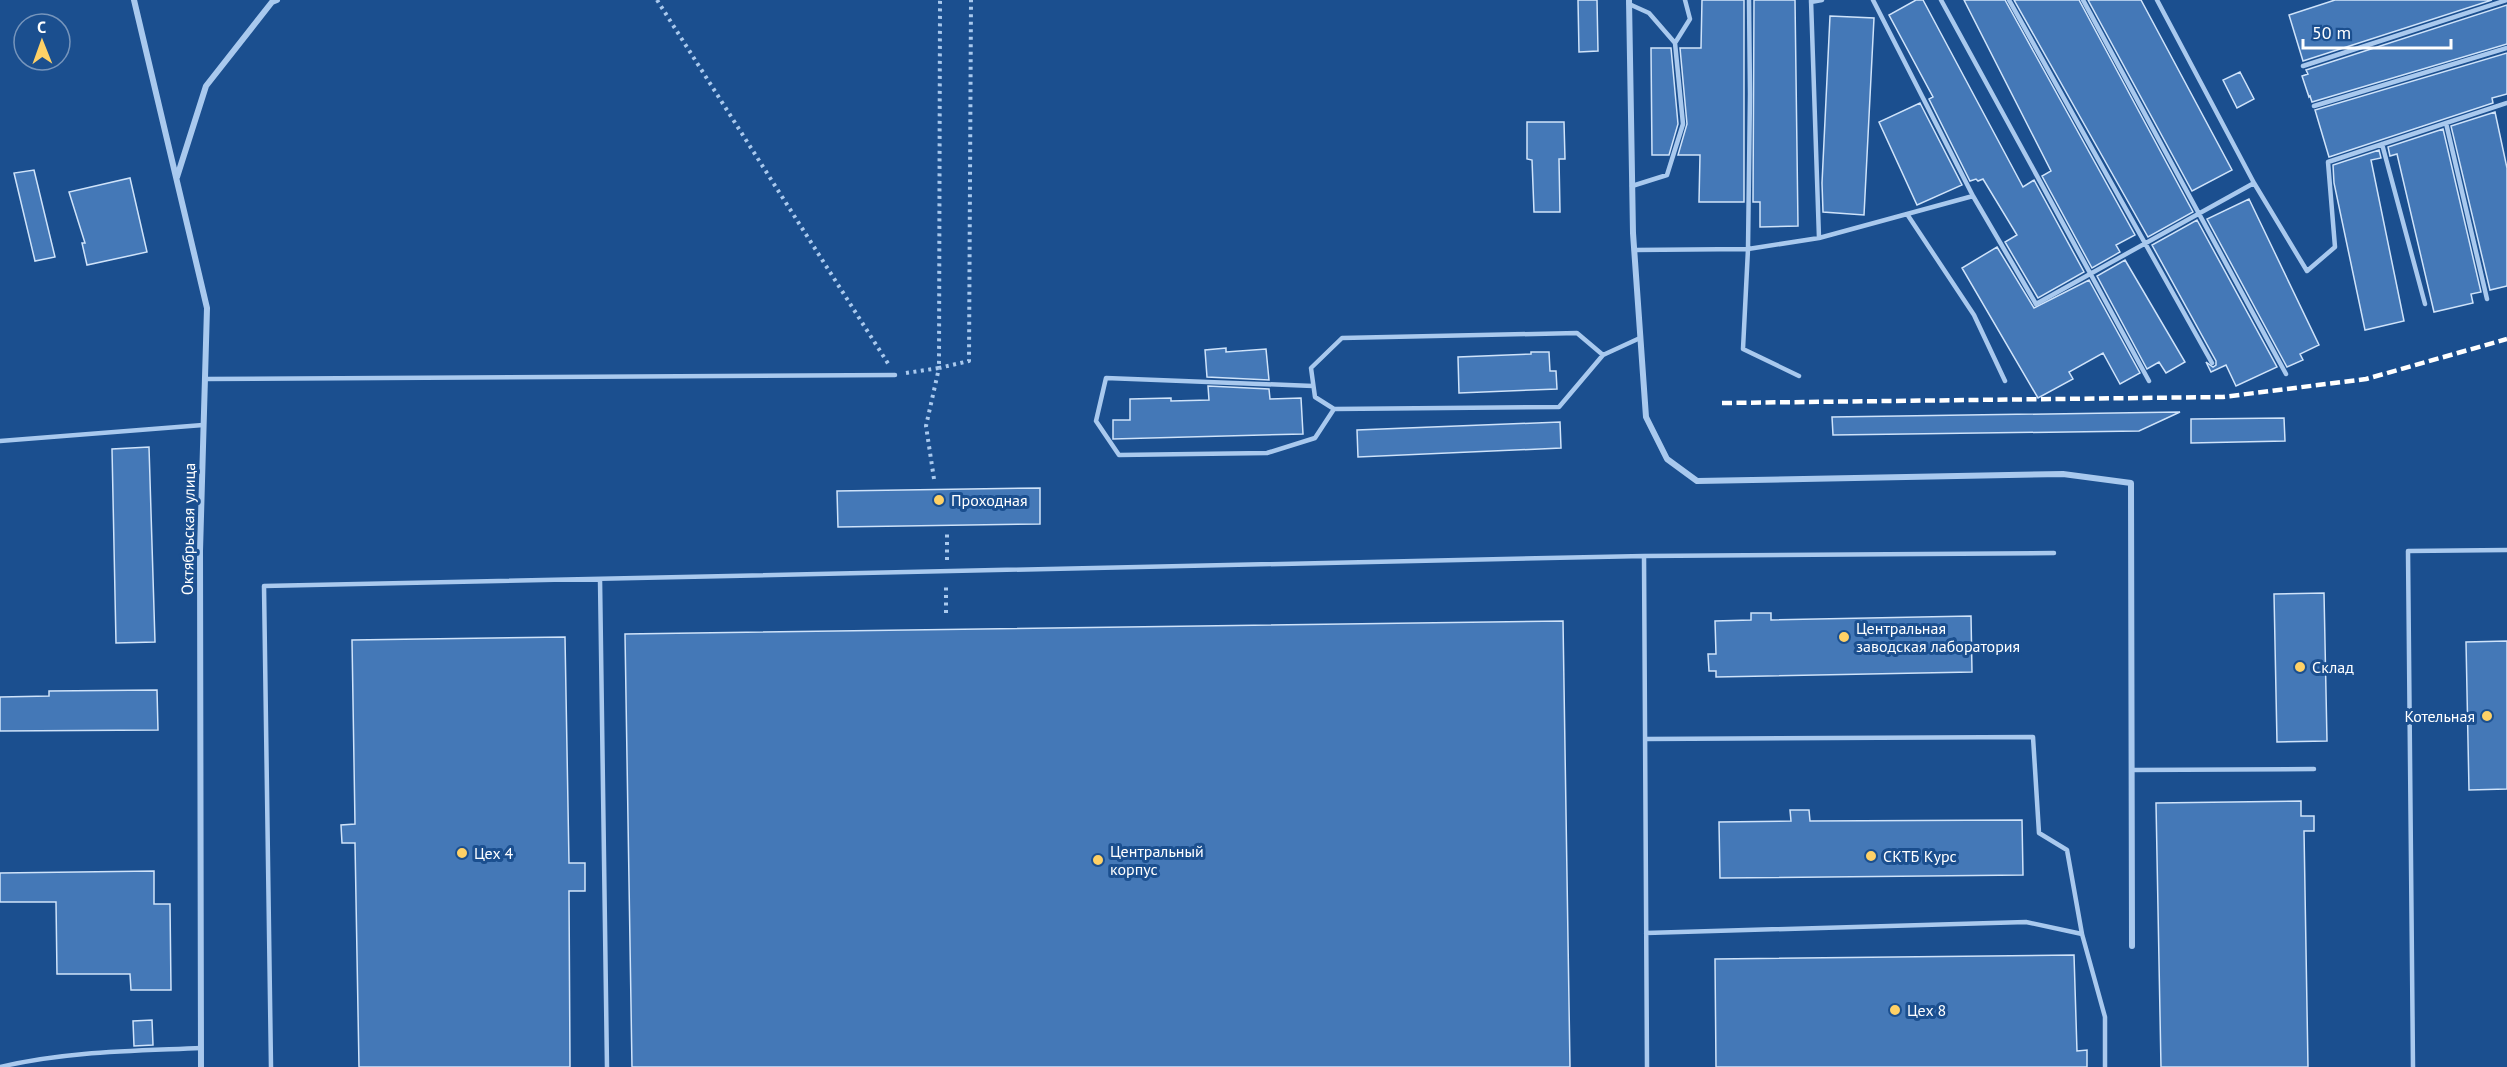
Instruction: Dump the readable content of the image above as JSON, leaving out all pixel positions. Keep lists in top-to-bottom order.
{
  "streets": {
    "street": ["Октябрьская улица"]
  },
  "places": [
    "Проходная",
    "Центральная заводская лаборатория",
    "Склад",
    "Котельная",
    "Цех 4",
    "СКТБ Курс",
    "Центральный корпус",
    "Цех 8"
  ],
  "scale_bar": "50 m",
  "north": "top"
}
